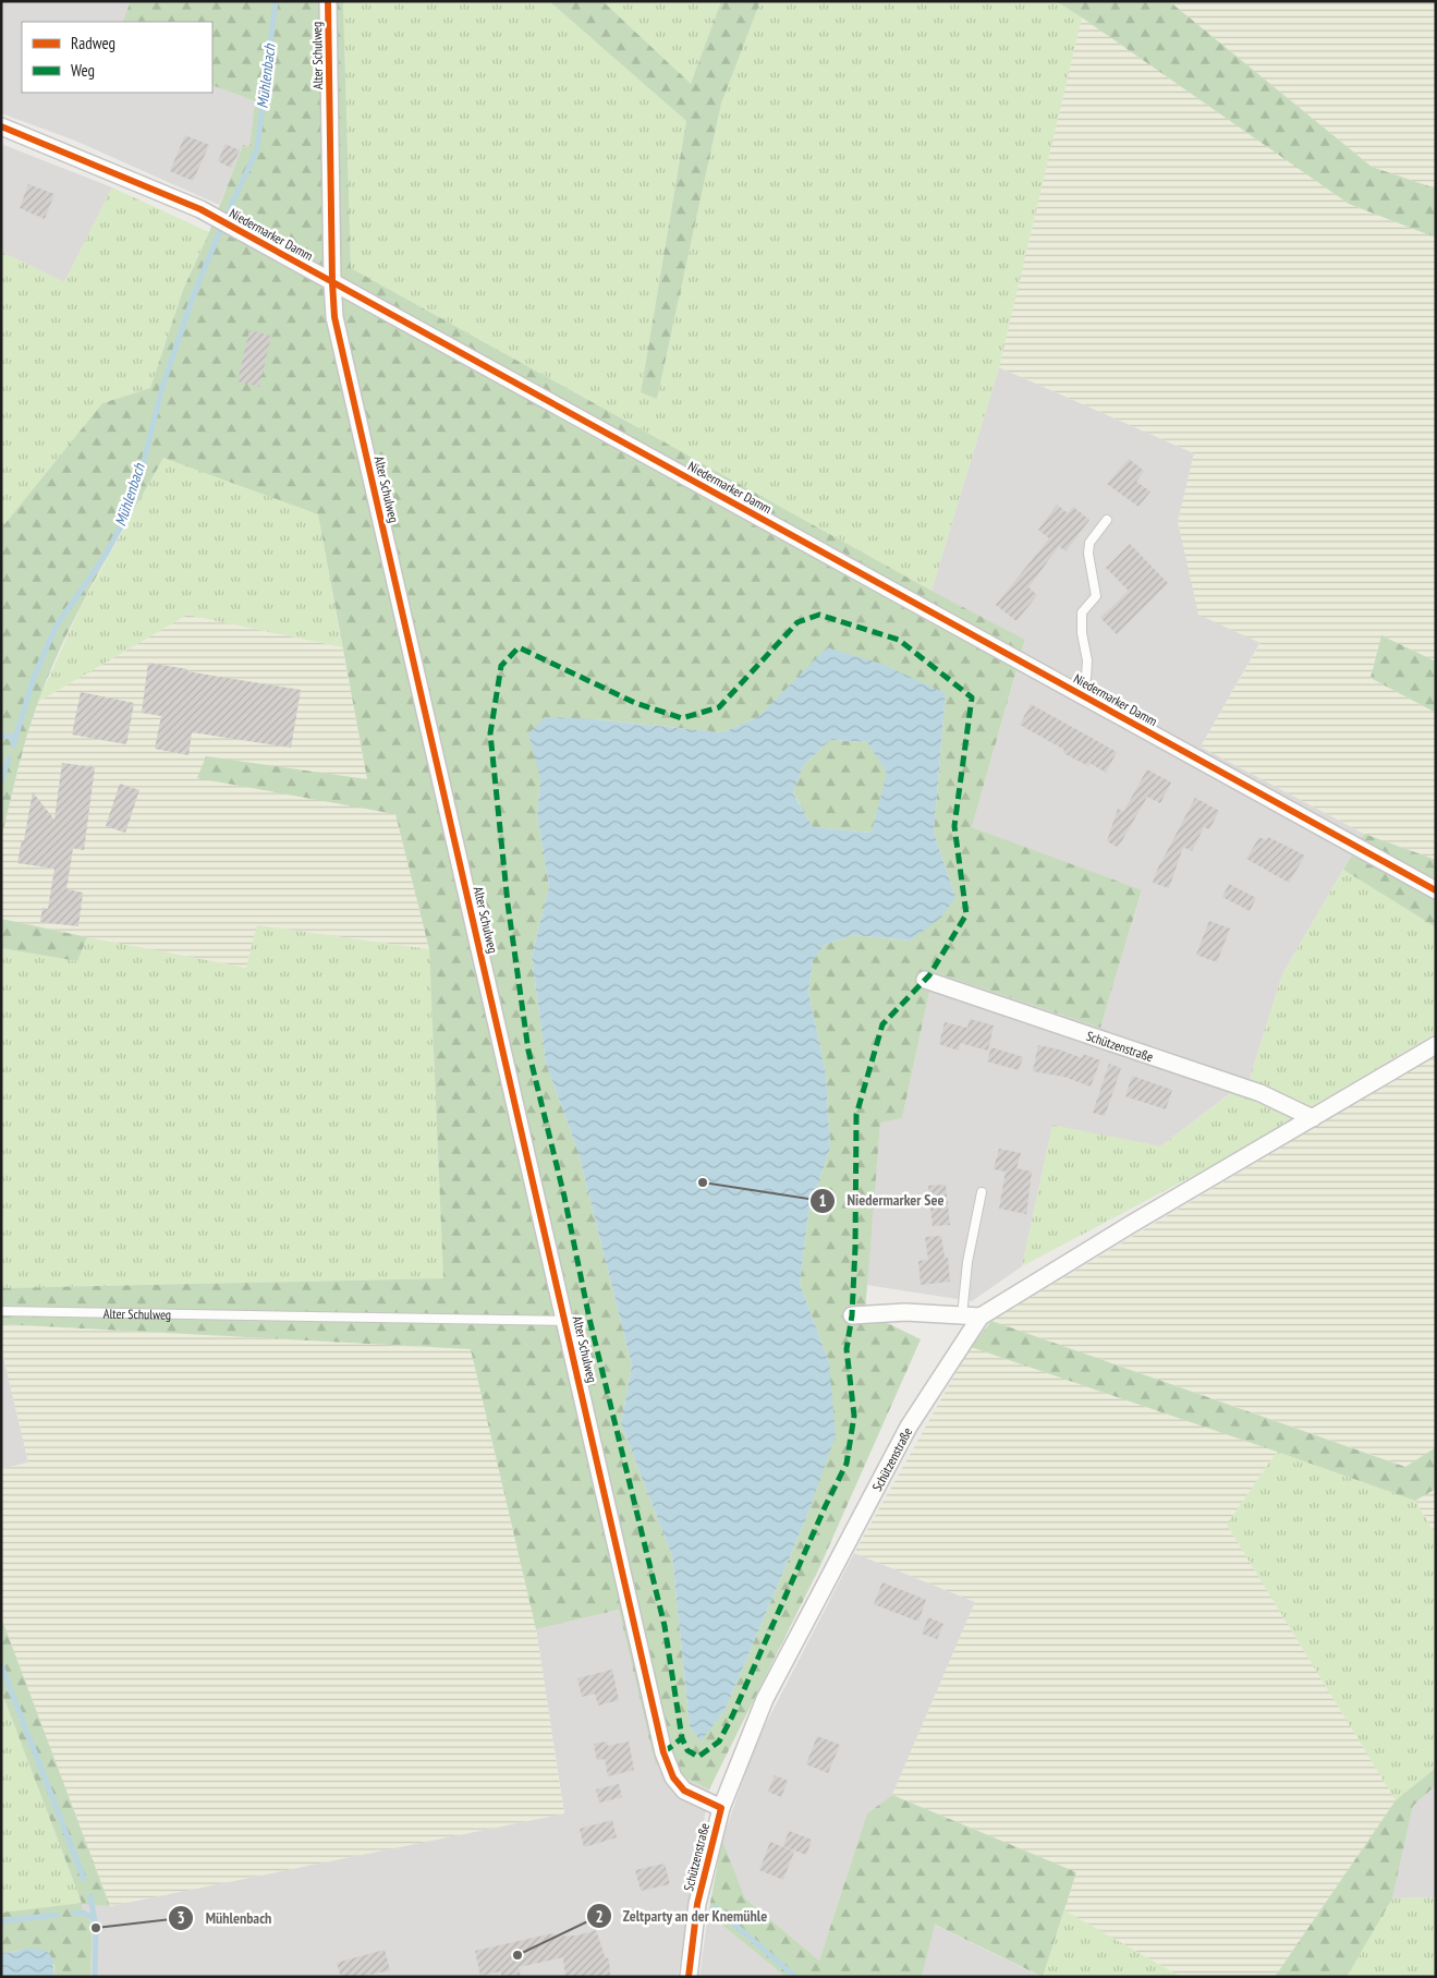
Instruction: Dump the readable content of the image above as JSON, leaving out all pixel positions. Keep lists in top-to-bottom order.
{
  "streets": {
    "street": ["Alter Schulweg", "Niedermarker Damm", "Schützenstraße"]
  },
  "crossings": [
    ["Alter Schulweg", "Niedermarker Damm"],
    ["Alter Schulweg", "Schützenstraße"]
  ],
  "water": ["Mühlenbach"],
  "places": ["Niedermarker See", "Mühlenbach", "Zeltparty an der Knemühle"],
  "legend": ["Radweg", "Weg"]
}
